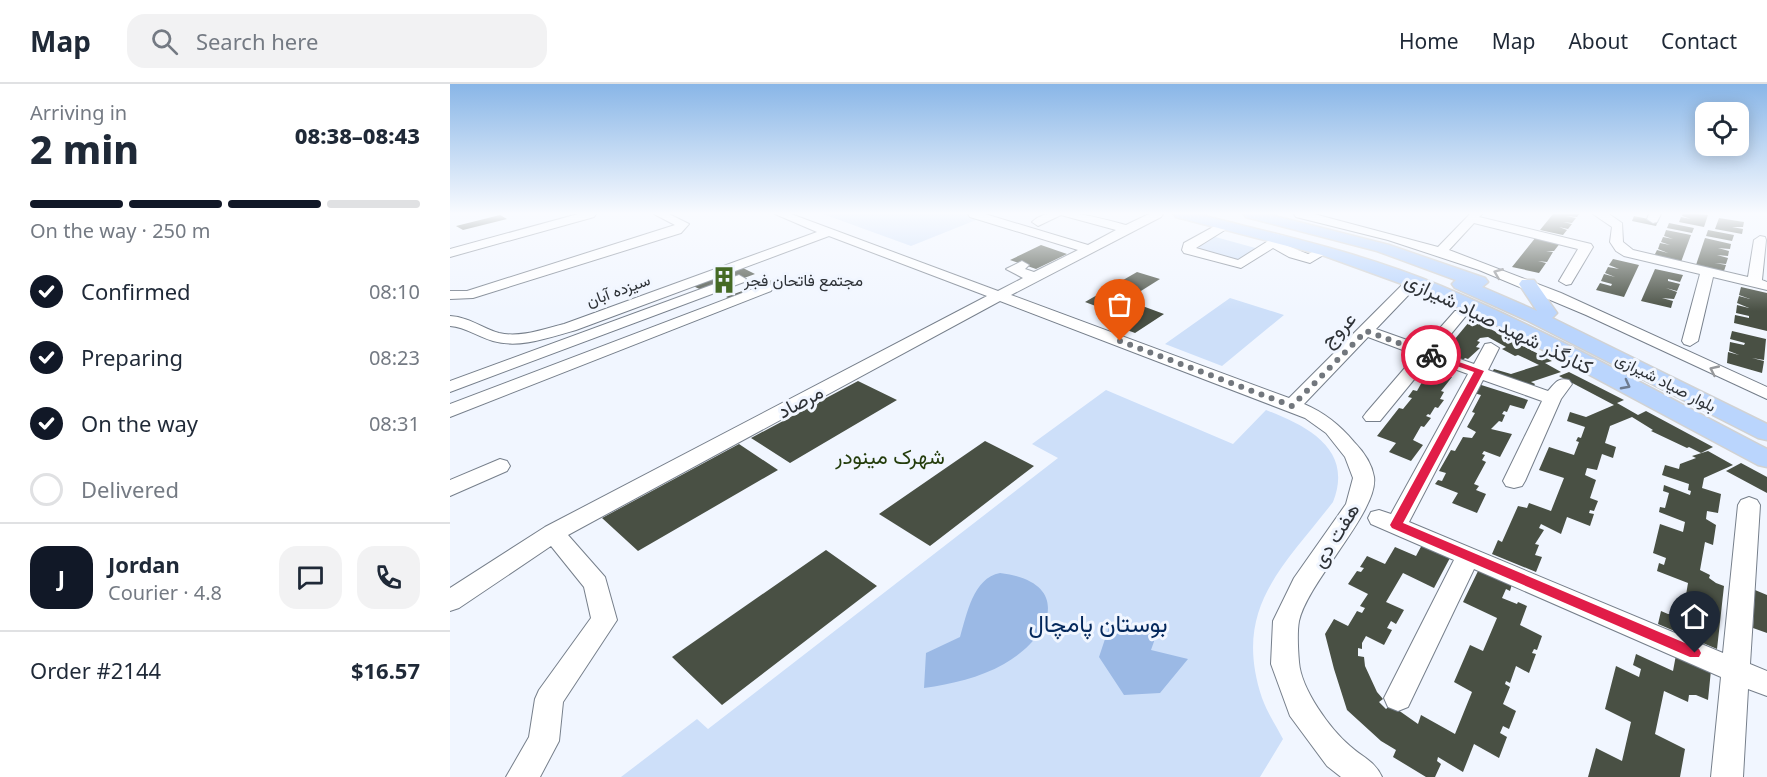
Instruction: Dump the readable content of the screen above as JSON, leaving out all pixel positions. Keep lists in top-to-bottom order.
{
  "streets": {
    "main road": ["کنارگذر شهید صیاد شیرازی", "بلوار صیاد شیرازی"],
    "street": [
      "سیزده آبان",
      "عروج",
      "مرصاد",
      "هفت دی"
    ]
  },
  "crossings": [
    ["کنارگذر شهید صیاد شیرازی", "عروج"],
    ["عروج", "هفت دی"],
    ["مرصاد", "هفت دی"]
  ],
  "districts": ["شهرک مینودر"],
  "parks": ["بوستان پامچال"],
  "places": {
    "building": ["مجتمع فاتحان فجر"]
  },
  "page": {
    "header": "Map",
    "search": "Search here",
    "nav": [
      "Home",
      "Map",
      "About",
      "Contact"
    ],
    "heading": ["2 min", "Arriving in", "08:38–08:43"],
    "panel": [
      "Jordan",
      "Courier · 4.8",
      "Order #2144",
      "$16.57"
    ],
    "bar": "On the way · 250 m",
    "list": [
      ["Confirmed", "08:10"],
      ["Preparing", "08:23"],
      ["On the way", "08:31"],
      "Delivered"
    ],
    "round": "J"
  }
}
